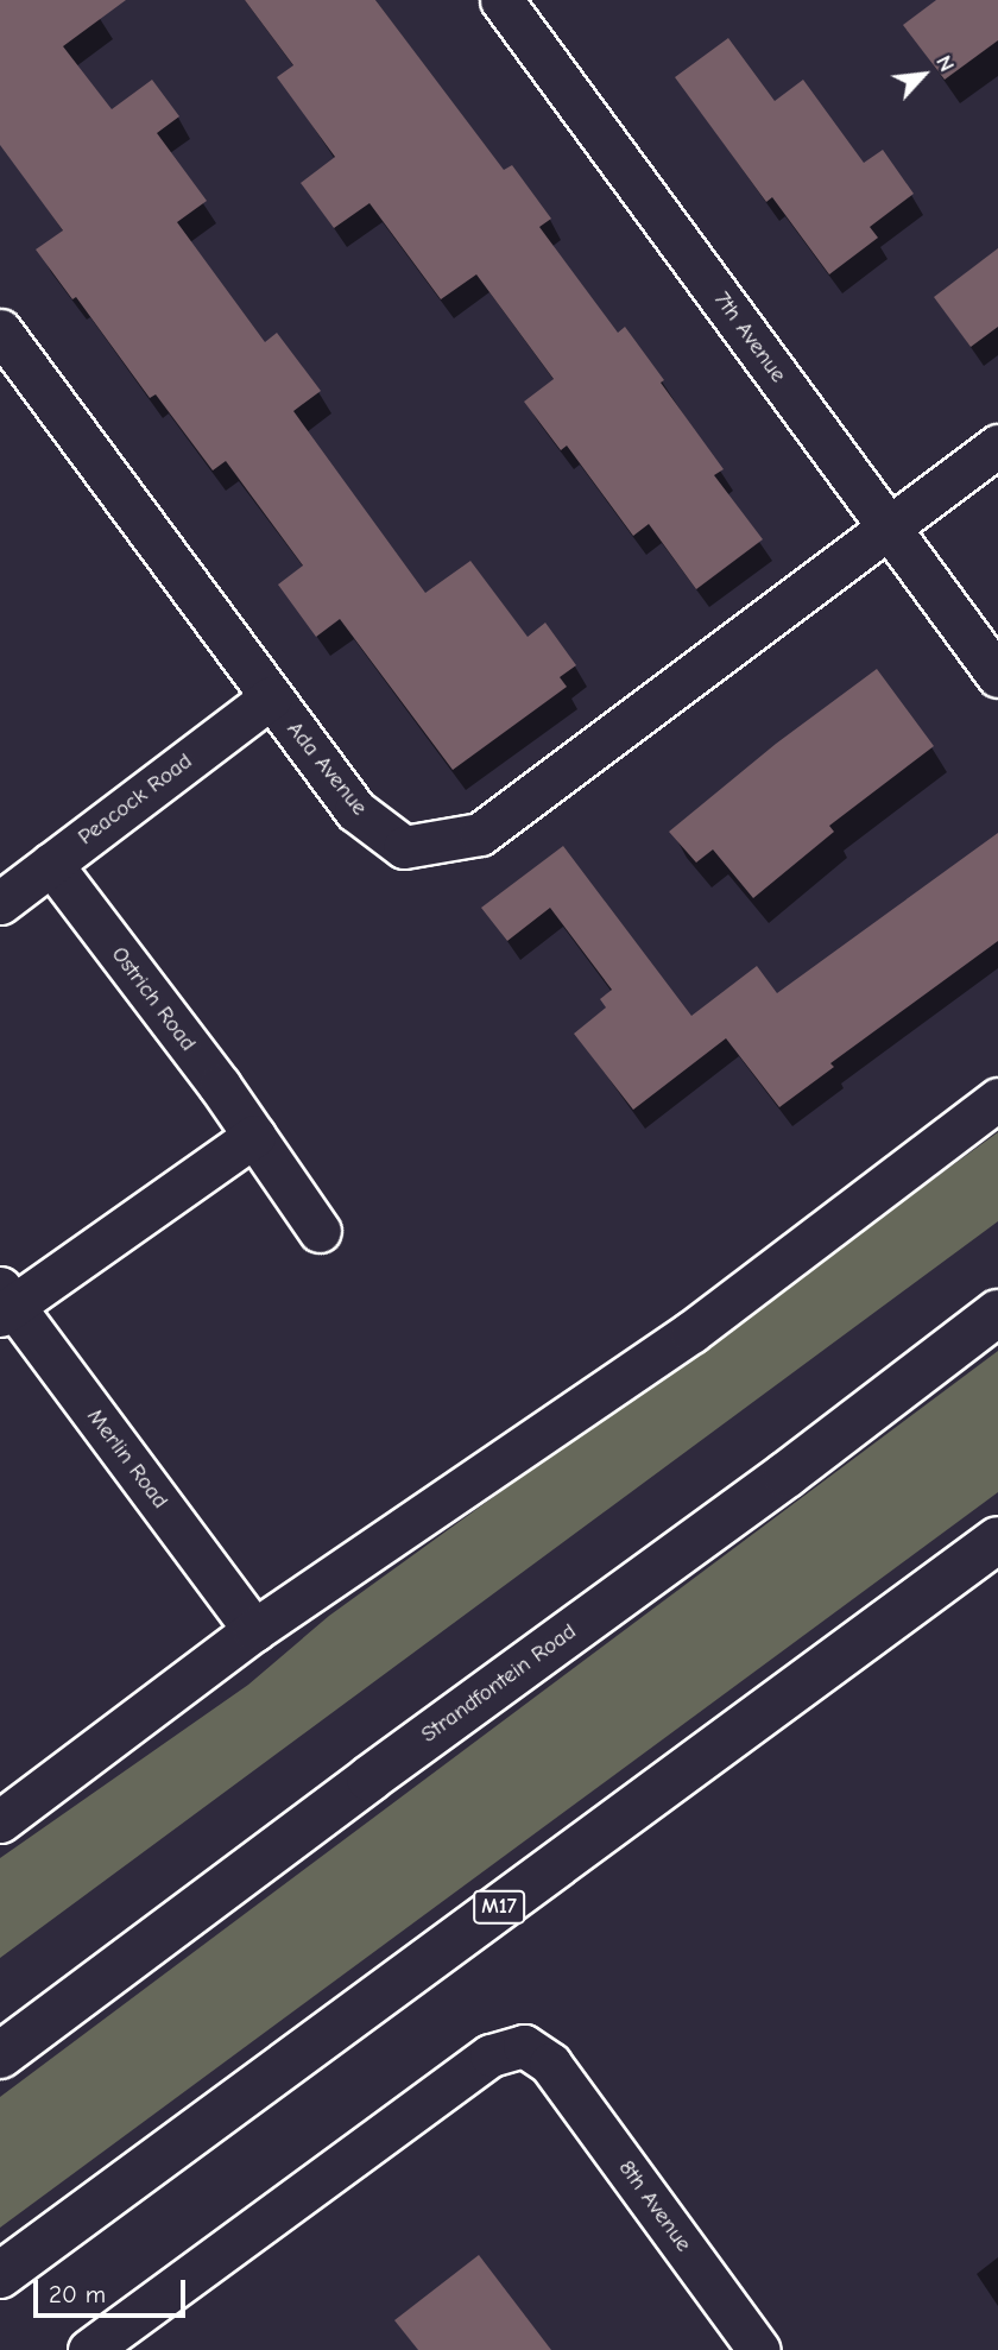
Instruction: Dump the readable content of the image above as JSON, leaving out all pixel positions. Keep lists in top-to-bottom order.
{
  "streets": {
    "main road": ["Strandfontein Road", "M17"],
    "street": [
      "7th Avenue",
      "Ada Avenue",
      "Peacock Road",
      "Ostrich Road",
      "Merlin Road",
      "8th Avenue"
    ]
  },
  "crossings": [
    ["7th Avenue", "Ada Avenue"],
    ["Ada Avenue", "Peacock Road"],
    ["Peacock Road", "Ostrich Road"]
  ],
  "scale_bar": "20 m",
  "north": "top right"
}
